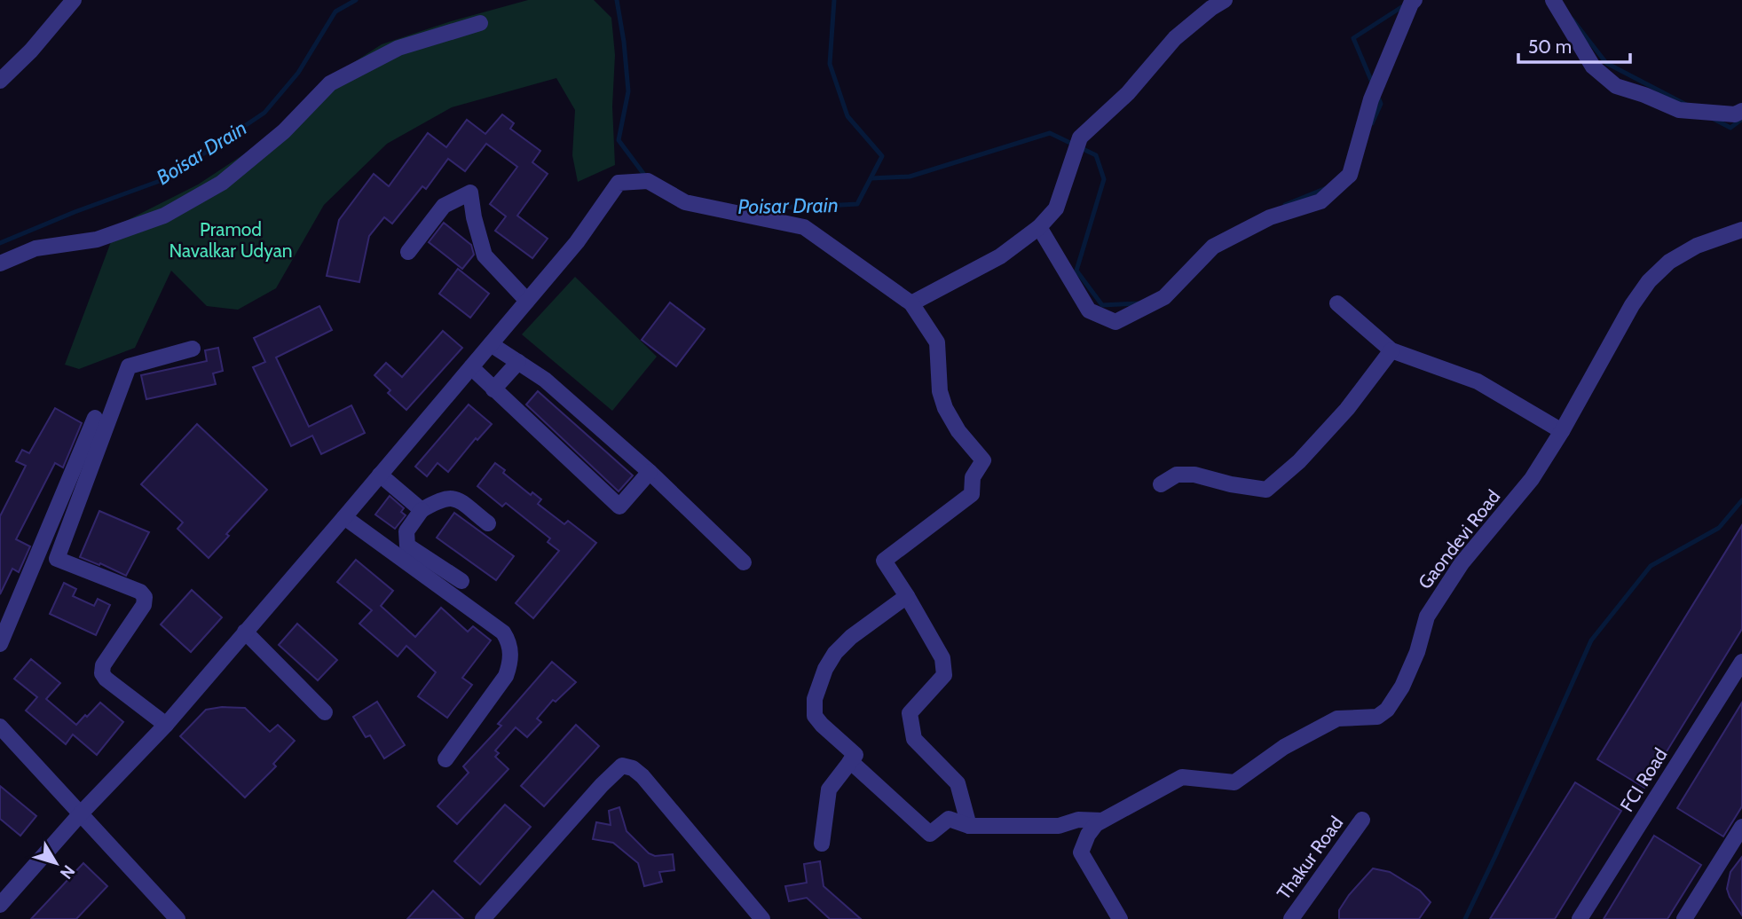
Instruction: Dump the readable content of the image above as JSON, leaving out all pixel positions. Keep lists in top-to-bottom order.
{
  "streets": {
    "street": ["Gaondevi Road", "FCI Road", "Thakur Road"]
  },
  "water": ["Boisar Drain", "Poisar Drain"],
  "parks": ["Pramod Navalkar Udyan"],
  "scale_bar": "50 m",
  "north": "bottom right"
}
